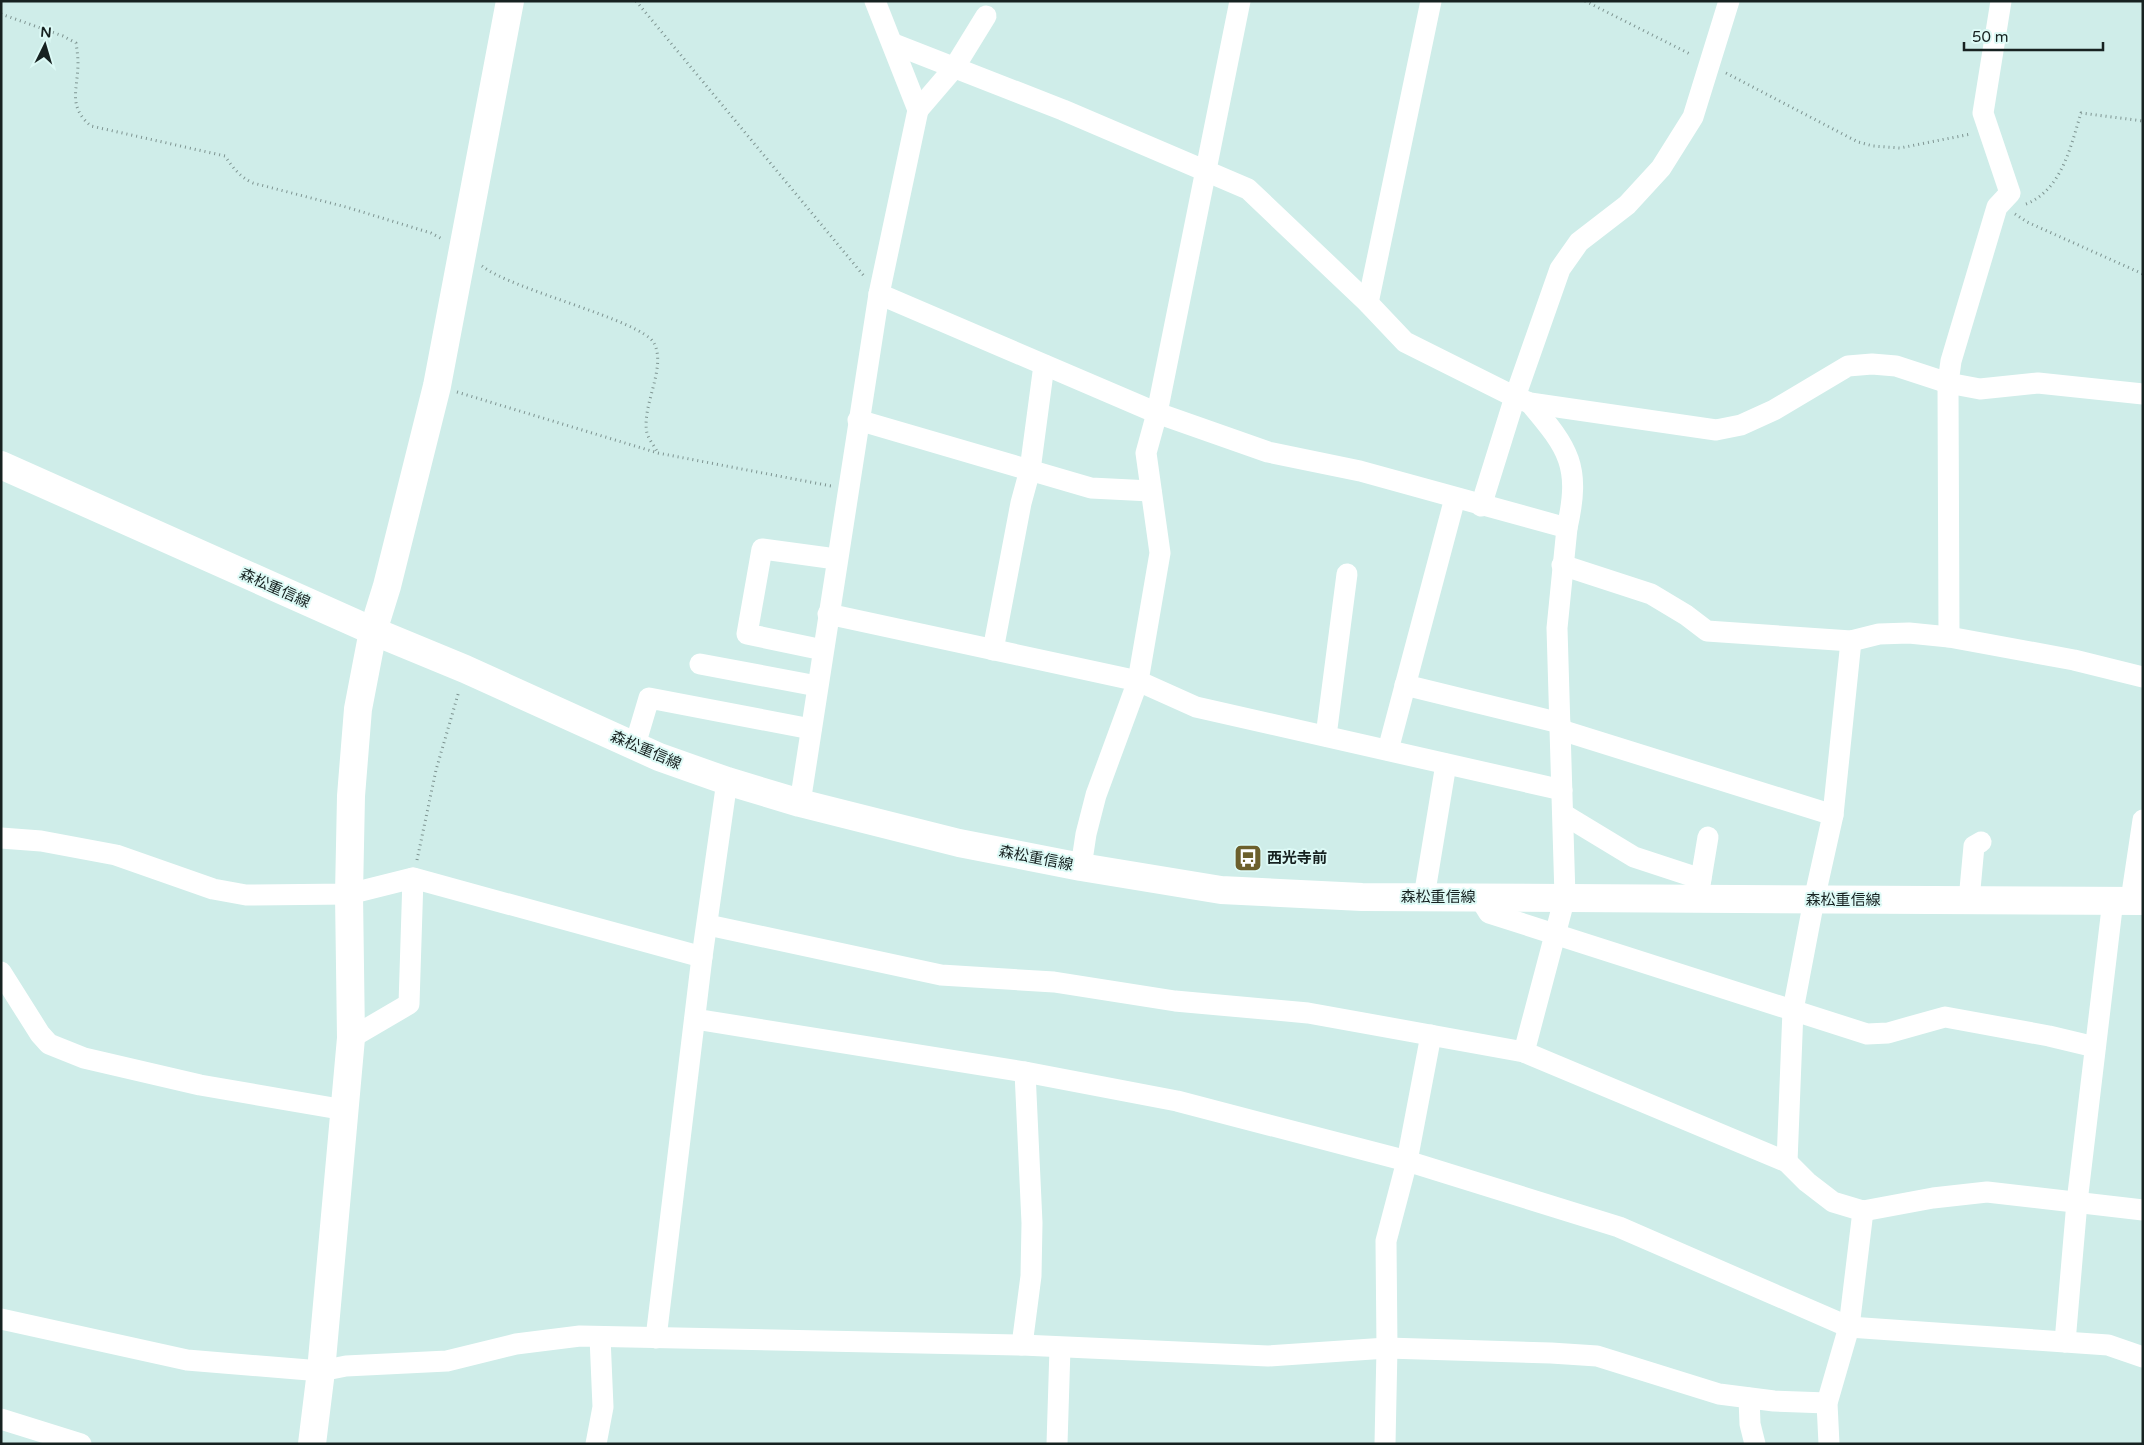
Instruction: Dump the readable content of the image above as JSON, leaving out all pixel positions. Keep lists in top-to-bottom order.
{
  "streets": {
    "main road": ["森松重信線"]
  },
  "places": {
    "bus stop": ["西光寺前"]
  },
  "scale_bar": "50 m",
  "north": "top"
}
